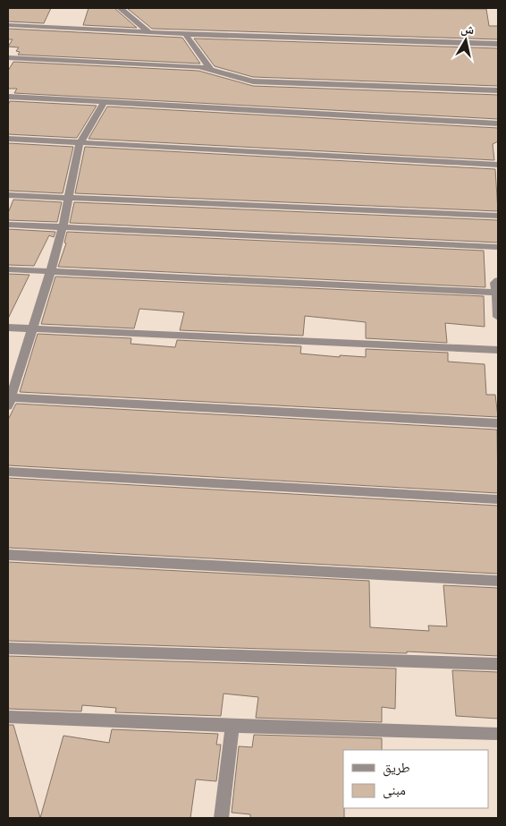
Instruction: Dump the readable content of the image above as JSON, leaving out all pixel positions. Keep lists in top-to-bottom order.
{
  "legend": ["طريق", "مبنى"],
  "north": "top"
}
